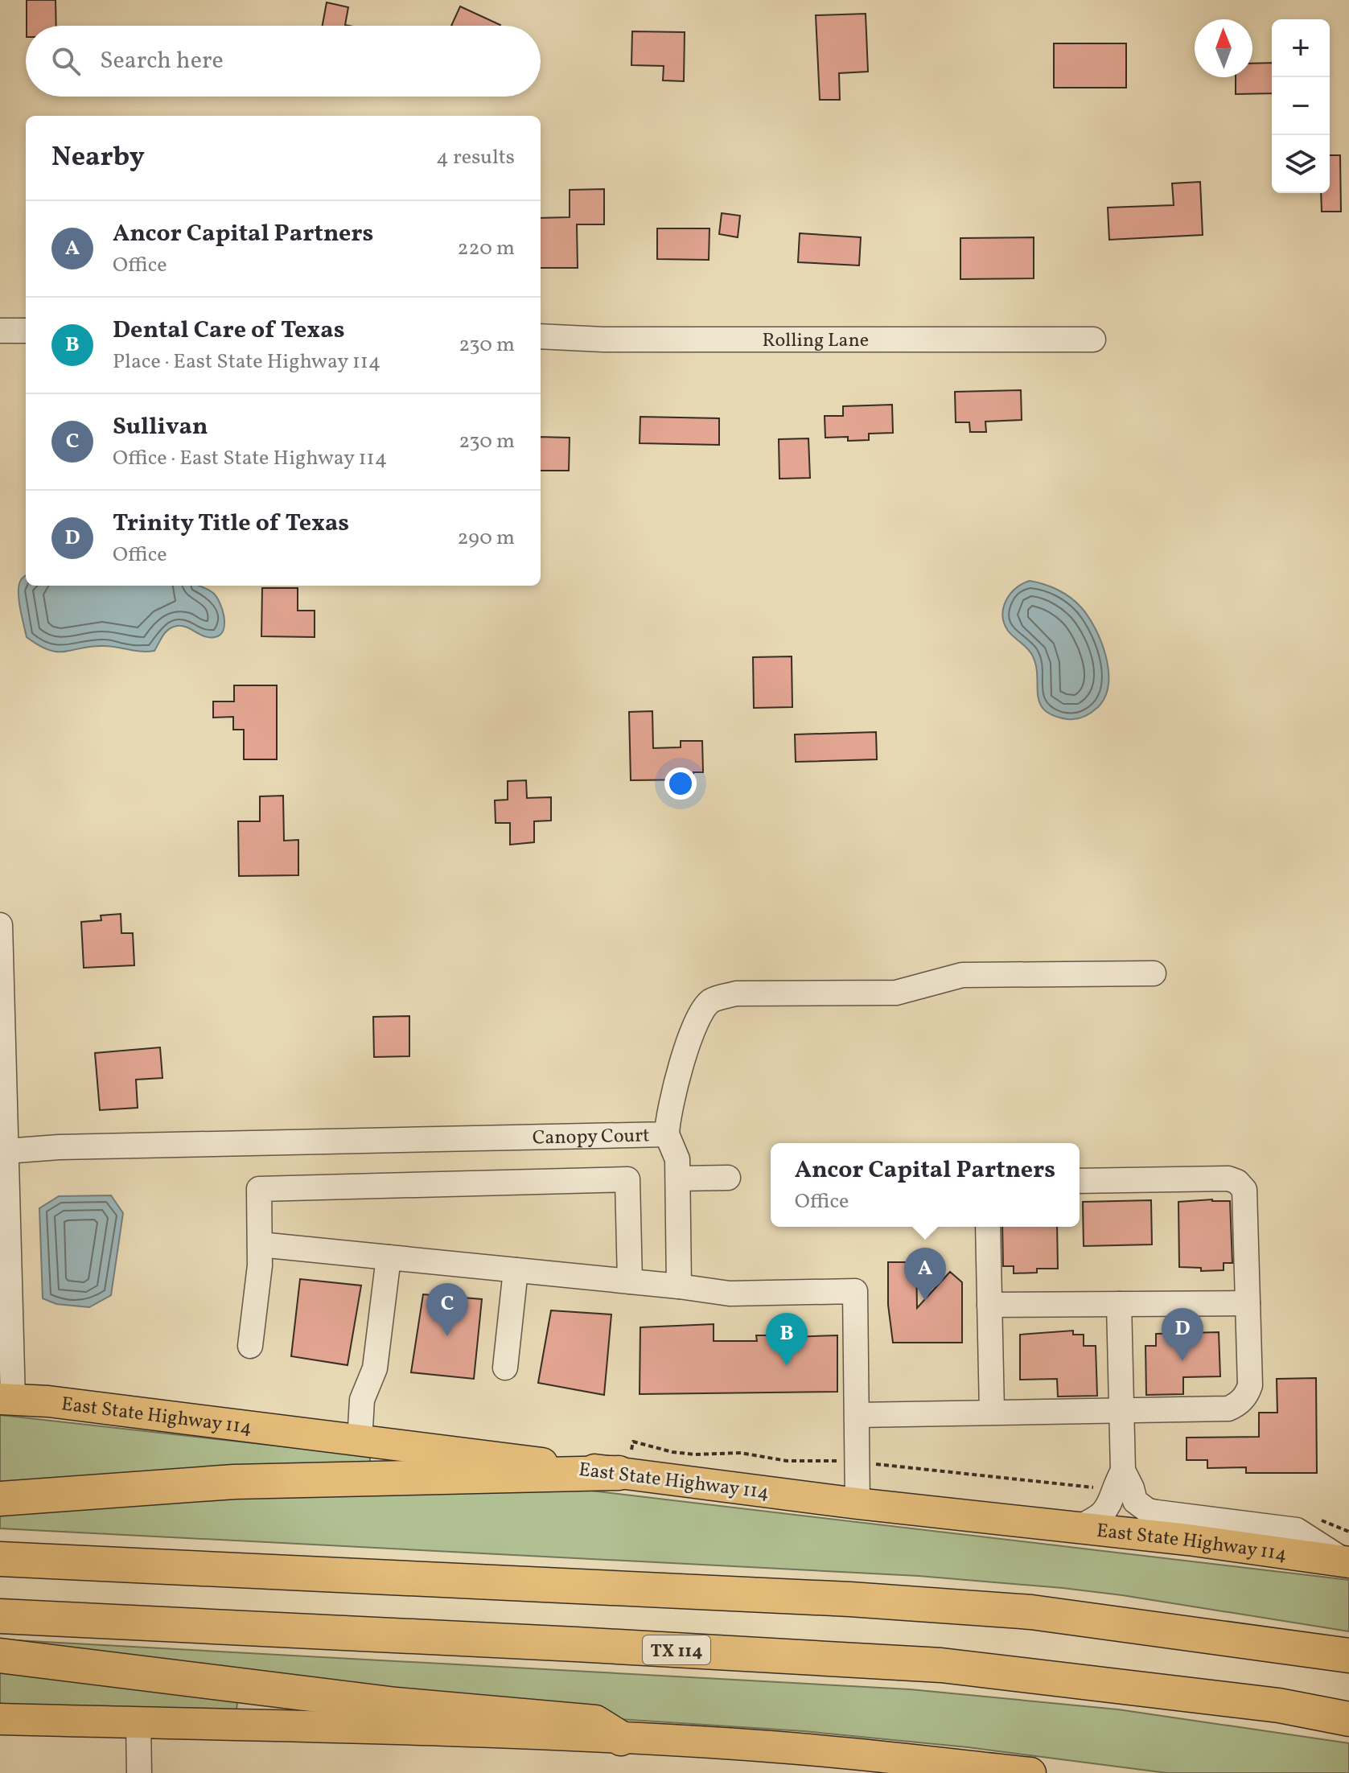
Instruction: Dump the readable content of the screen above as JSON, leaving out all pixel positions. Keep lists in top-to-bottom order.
{
  "streets": {
    "highway": ["TX 114"],
    "main road": ["East State Highway 114"],
    "street": ["Rolling Lane", "Canopy Court"]
  },
  "north": "top",
  "page": {
    "map_buttons": ["+", "−"],
    "search": "Search here",
    "heading": ["Nearby", "4 results"],
    "list": [
      {
        "mark": "A",
        "name": "Ancor Capital Partners",
        "note": "Office",
        "value": "220 m"
      },
      {
        "mark": "B",
        "name": "Dental Care of Texas",
        "note": "Place · East State Highway 114",
        "value": "230 m"
      },
      {
        "mark": "C",
        "name": "Sullivan",
        "note": "Office · East State Highway 114",
        "value": "230 m"
      },
      {
        "mark": "D",
        "name": "Trinity Title of Texas",
        "note": "Office",
        "value": "290 m"
      }
    ],
    "popup": ["Ancor Capital Partners", "Office"],
    "pins": [
      "A",
      "C",
      "D",
      "B"
    ]
  }
}
